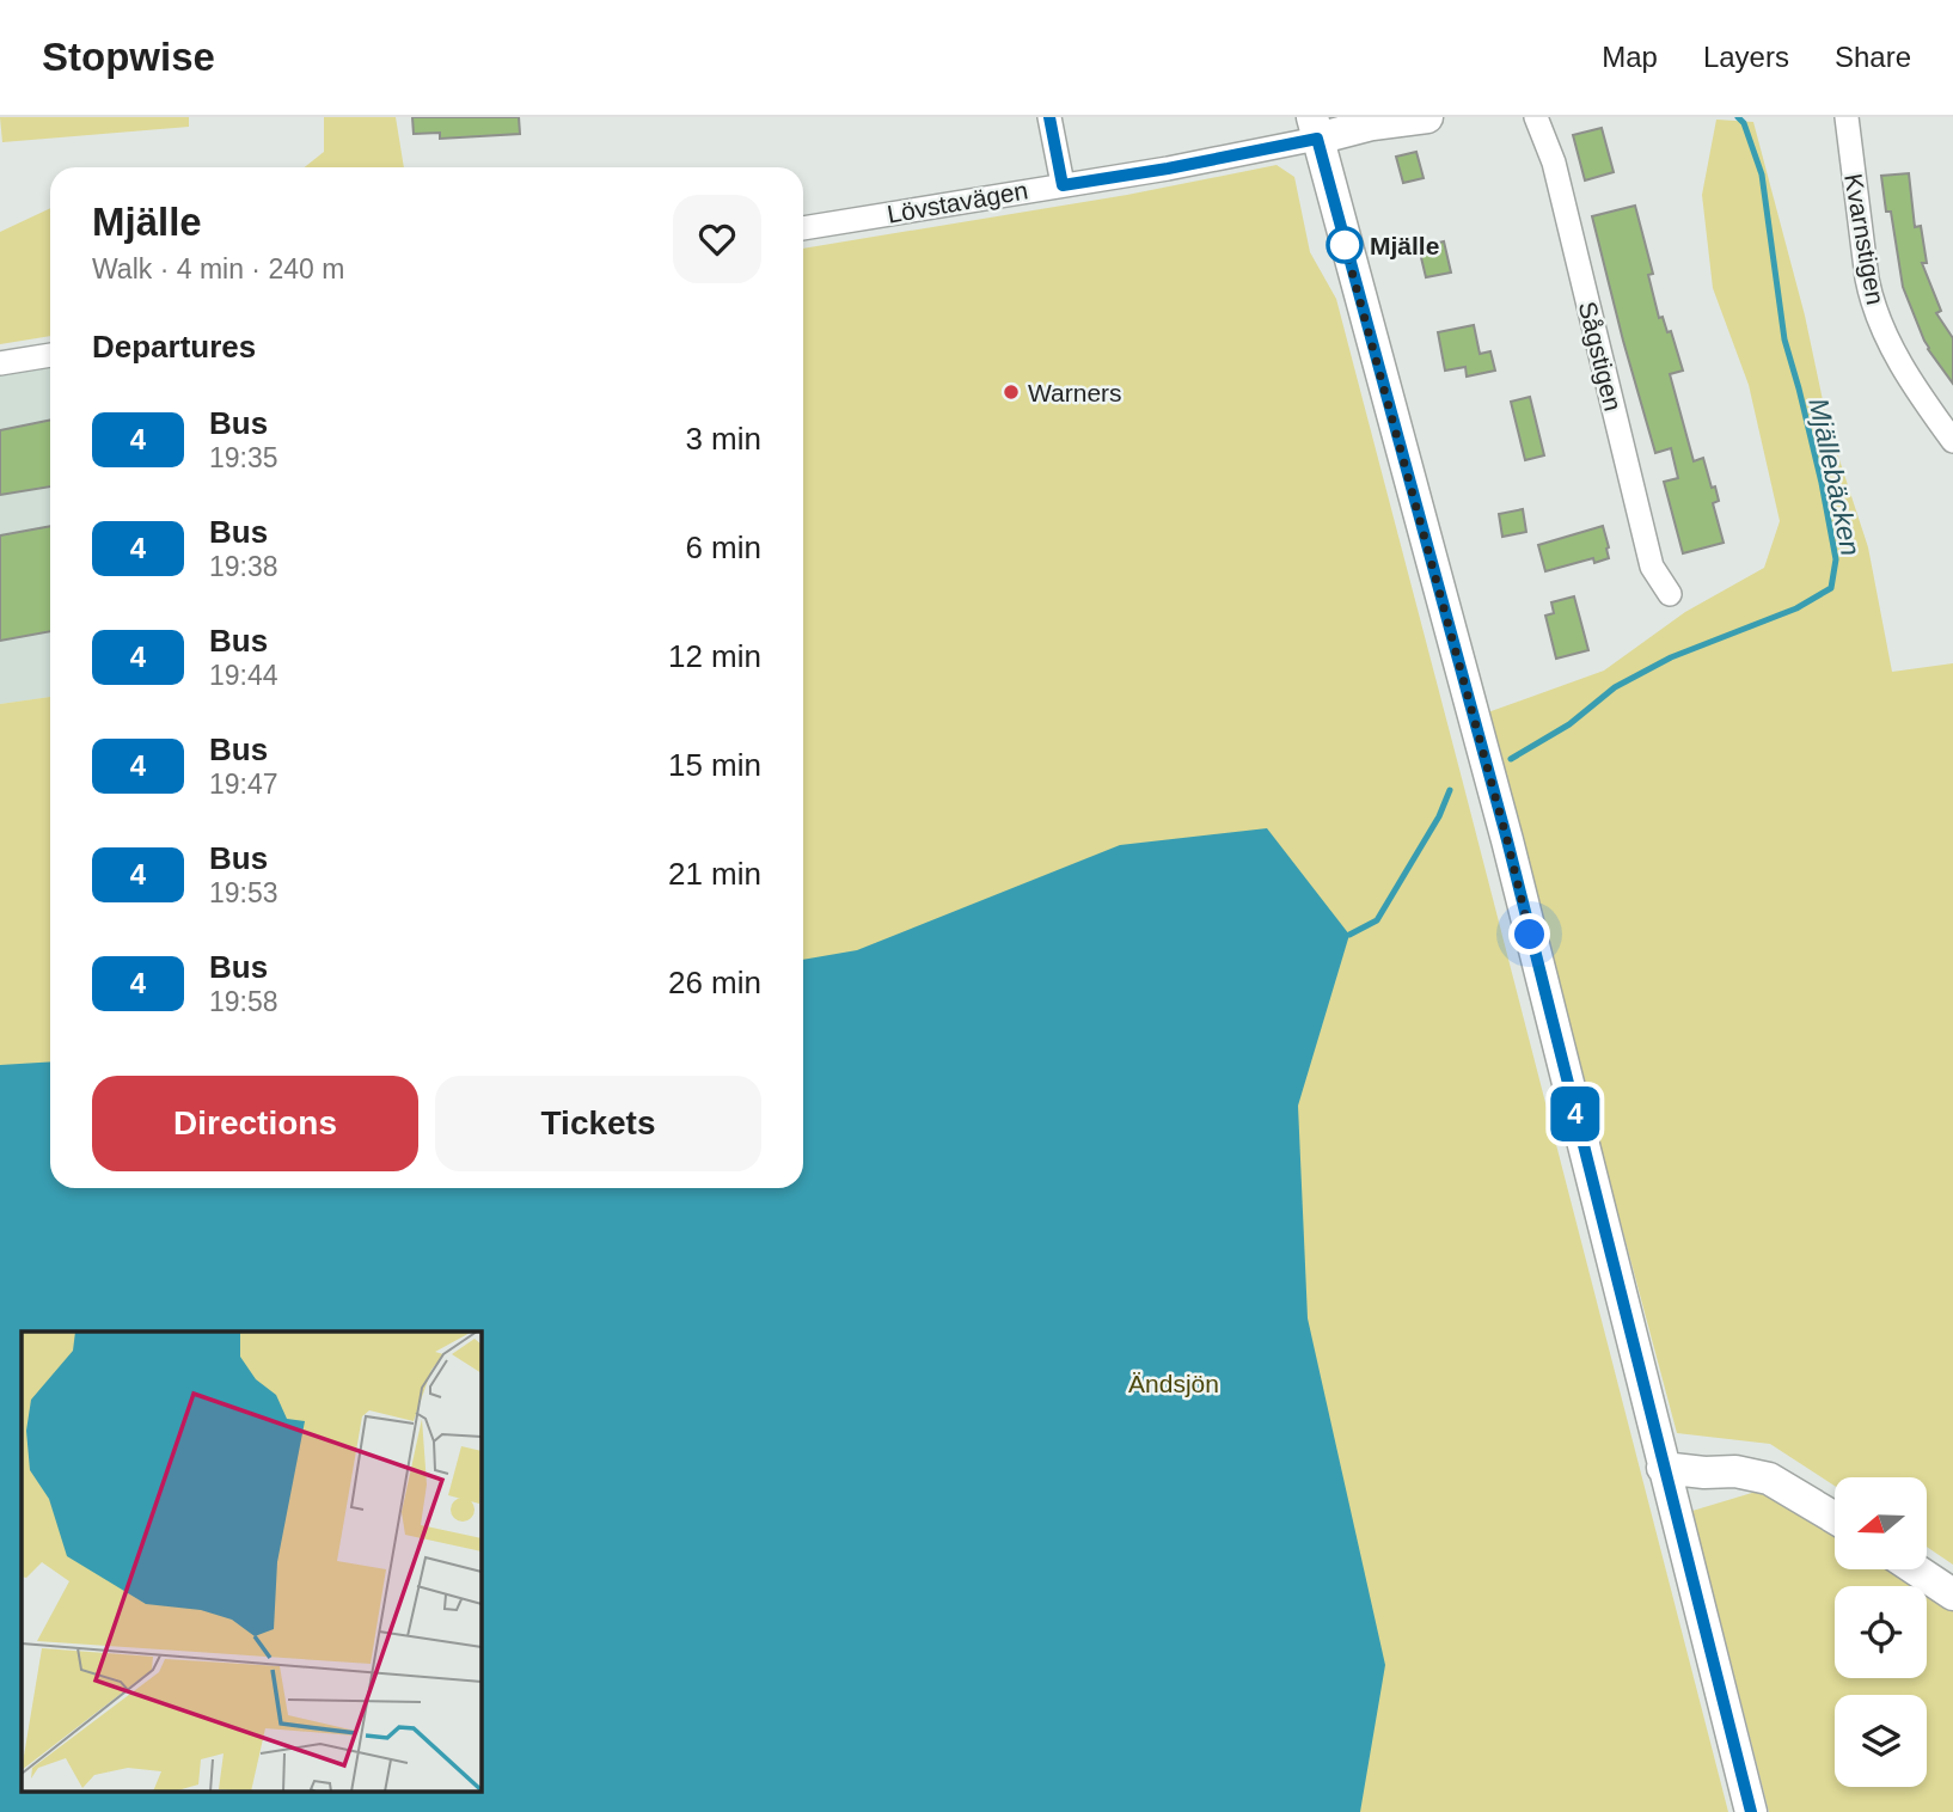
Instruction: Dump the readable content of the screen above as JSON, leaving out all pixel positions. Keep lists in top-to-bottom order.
{
  "streets": {
    "street": ["Lövstavägen", "Kvarnstigen", "Sågstigen"]
  },
  "water": ["Mjällebäcken"],
  "parks": ["Ändsjön"],
  "places": ["Mjälle", "Warners"],
  "lines": ["bus line 4"],
  "north": "left",
  "page": {
    "header": "Stopwise",
    "nav": ["Map", "Layers", "Share"],
    "on_map": "4",
    "heading": [
      ["Mjälle", "Walk · 4 min · 240 m"],
      "Departures"
    ],
    "list": [
      {
        "mark": "4",
        "name": "Bus",
        "note": "19:35",
        "value": "3 min"
      },
      {
        "mark": "4",
        "name": "Bus",
        "note": "19:38",
        "value": "6 min"
      },
      {
        "mark": "4",
        "name": "Bus",
        "note": "19:44",
        "value": "12 min"
      },
      {
        "mark": "4",
        "name": "Bus",
        "note": "19:47",
        "value": "15 min"
      },
      {
        "mark": "4",
        "name": "Bus",
        "note": "19:53",
        "value": "21 min"
      },
      {
        "mark": "4",
        "name": "Bus",
        "note": "19:58",
        "value": "26 min"
      }
    ],
    "buttons": ["Directions", "Tickets"]
  }
}
